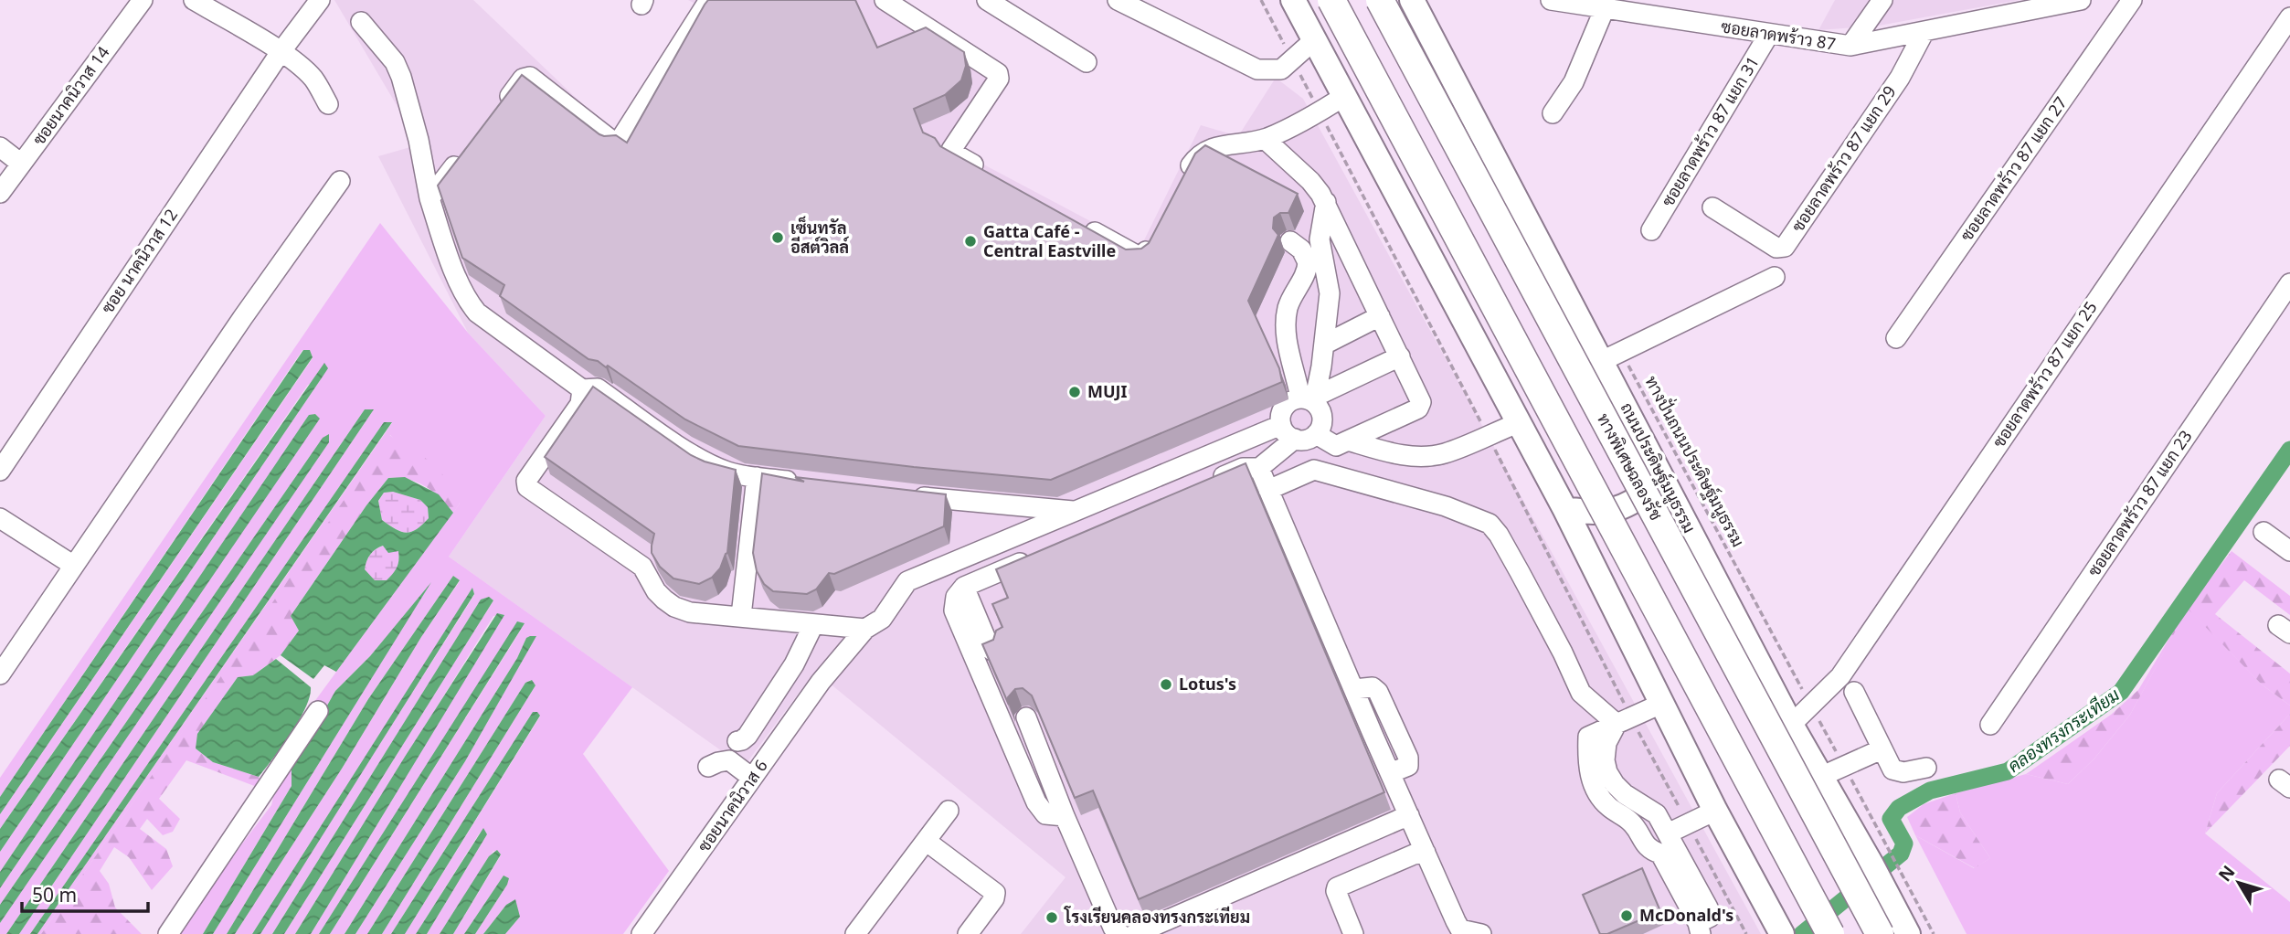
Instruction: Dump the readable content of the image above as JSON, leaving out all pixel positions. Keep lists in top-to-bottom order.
{
  "streets": {
    "highway": ["ทางพิเศษฉลองรัช"],
    "main road": ["ถนนประดิษฐ์มนูธรรม"],
    "street": [
      "ซอยลาดพร้าว 87",
      "ซอยนาคนิวาส 14",
      "ซอยลาดพร้าว 87 แยก 31",
      "ซอยลาดพร้าว 87 แยก 29",
      "ซอยลาดพร้าว 87 แยก 27",
      "ซอย นาคนิวาส 12",
      "ซอยลาดพร้าว 87 แยก 25",
      "ซอยลาดพร้าว 87 แยก 23",
      "ซอยนาคนิวาส 6"
    ],
    "path": ["ทางปั่นถนนประดิษฐ์มนูธรรม"]
  },
  "crossings": [
    ["ซอยลาดพร้าว 87", "ซอยลาดพร้าว 87 แยก 31"],
    ["ซอยลาดพร้าว 87", "ซอยลาดพร้าว 87 แยก 29"],
    ["ซอยลาดพร้าว 87 แยก 25", "ทางปั่นถนนประดิษฐ์มนูธรรม"],
    ["ซอยลาดพร้าว 87 แยก 25", "ถนนประดิษฐ์มนูธรรม"],
    ["ทางปั่นถนนประดิษฐ์มนูธรรม", "ถนนประดิษฐ์มนูธรรม"]
  ],
  "water": ["คลองทรงกระเทียม"],
  "places": [
    "เซ็นทรัล อีสต์วิลล์",
    "Gatta Café - Central Eastville",
    "MUJI",
    "Lotus's",
    "McDonald's",
    "โรงเรียนคลองทรงกระเทียม"
  ],
  "scale_bar": "50 m",
  "north": "top left"
}
